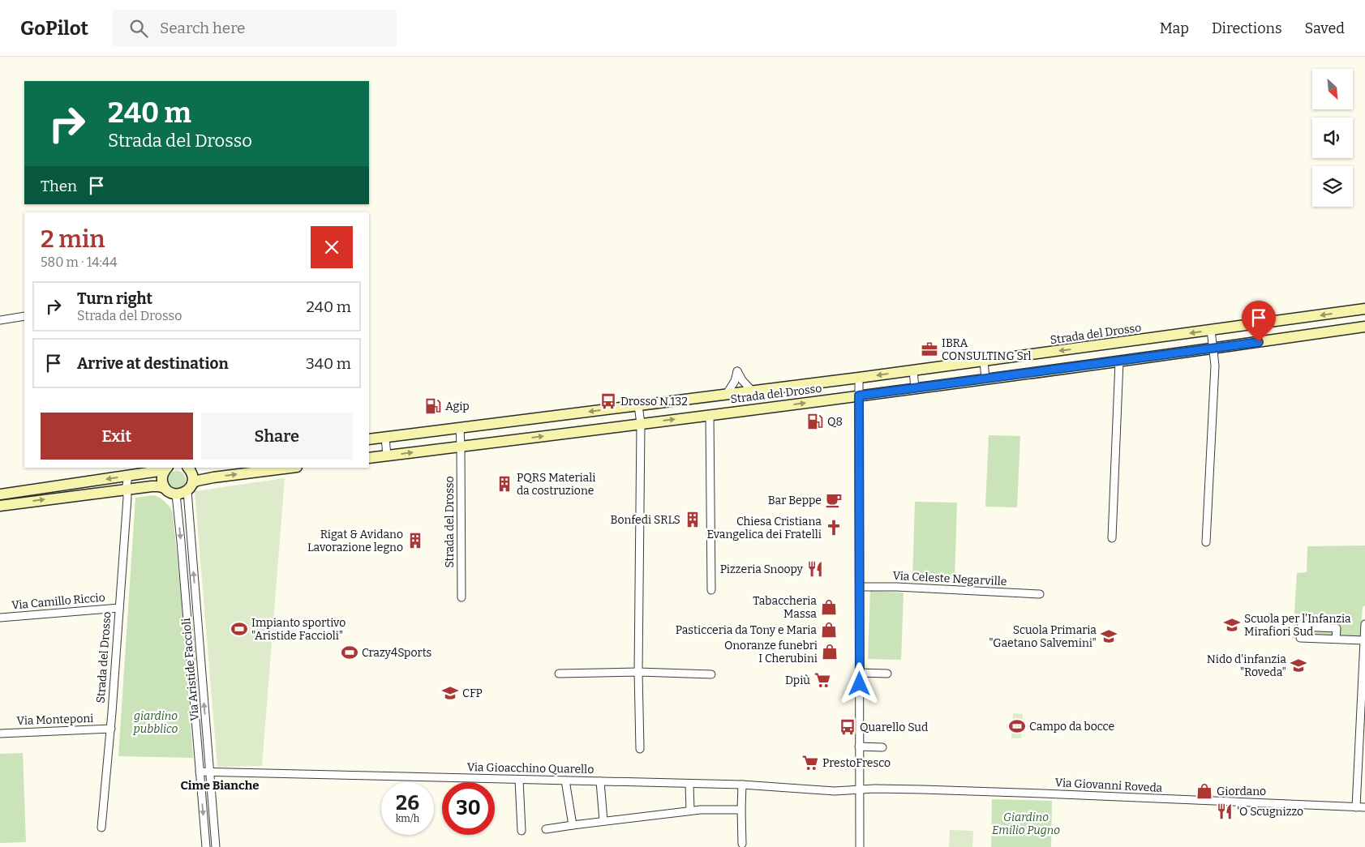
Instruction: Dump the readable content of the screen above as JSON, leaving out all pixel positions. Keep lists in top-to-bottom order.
{
  "streets": {
    "street": [
      "Strada del Drosso",
      "Via Celeste Negarville",
      "Via Camillo Riccio",
      "Via Aristide Faccioli",
      "Via Monteponi",
      "Via Gioacchino Quarello",
      "Via Giovanni Roveda"
    ]
  },
  "crossings": [
    ["Strada del Drosso", "Via Camillo Riccio"],
    ["Strada del Drosso", "Via Monteponi"],
    ["Via Aristide Faccioli", "Via Gioacchino Quarello"],
    ["Via Gioacchino Quarello", "Via Giovanni Roveda"]
  ],
  "districts": ["Cime Bianche"],
  "parks": ["giardino pubblico", "Giardino Emilio Pugno"],
  "places": {
    "office": ["IBRA CONSULTING Srl"],
    "bus stop": ["Drosso N.132", "Quarello Sud"],
    "fuel station": ["Agip", "Q8"],
    "building": ["PQRS Materiali da costruzione", "Bonfedi SRLS", "Rigat & Avidano Lavorazione legno"],
    "cafe": ["Bar Beppe"],
    "church": ["Chiesa Cristiana Evangelica dei Fratelli"],
    "restaurant": ["Pizzeria Snoopy", "'O Scugnizzo"],
    "shop": [
      "Tabaccheria Massa",
      "Pasticceria da Tony e Maria",
      "Onoranze funebri I Cherubini",
      "Giordano"
    ],
    "school or university": [
      "Scuola per l'Infanzia Mirafiori Sud",
      "Scuola Primaria \"Gaetano Salvemini\"",
      "Nido d'infanzia \"Roveda\"",
      "CFP"
    ],
    "sports": ["Impianto sportivo \"Aristide Faccioli\"", "Crazy4Sports", "Campo da bocce"],
    "supermarket": ["Dpiù", "PrestoFresco"]
  },
  "north": "bottom right",
  "page": {
    "header": "GoPilot",
    "search": "Search here",
    "nav": ["Map", "Directions", "Saved"],
    "turn": ["240 m", "Strada del Drosso"],
    "then": "Then",
    "heading": ["2 min", "580 m · 14:44"],
    "list": [
      {
        "name": "Turn right",
        "note": "Strada del Drosso",
        "value": "240 m"
      },
      {
        "name": "Arrive at destination",
        "value": "340 m"
      }
    ],
    "buttons": ["Exit", "Share"],
    "speed": "26 km/h",
    "limit": "30"
  }
}
